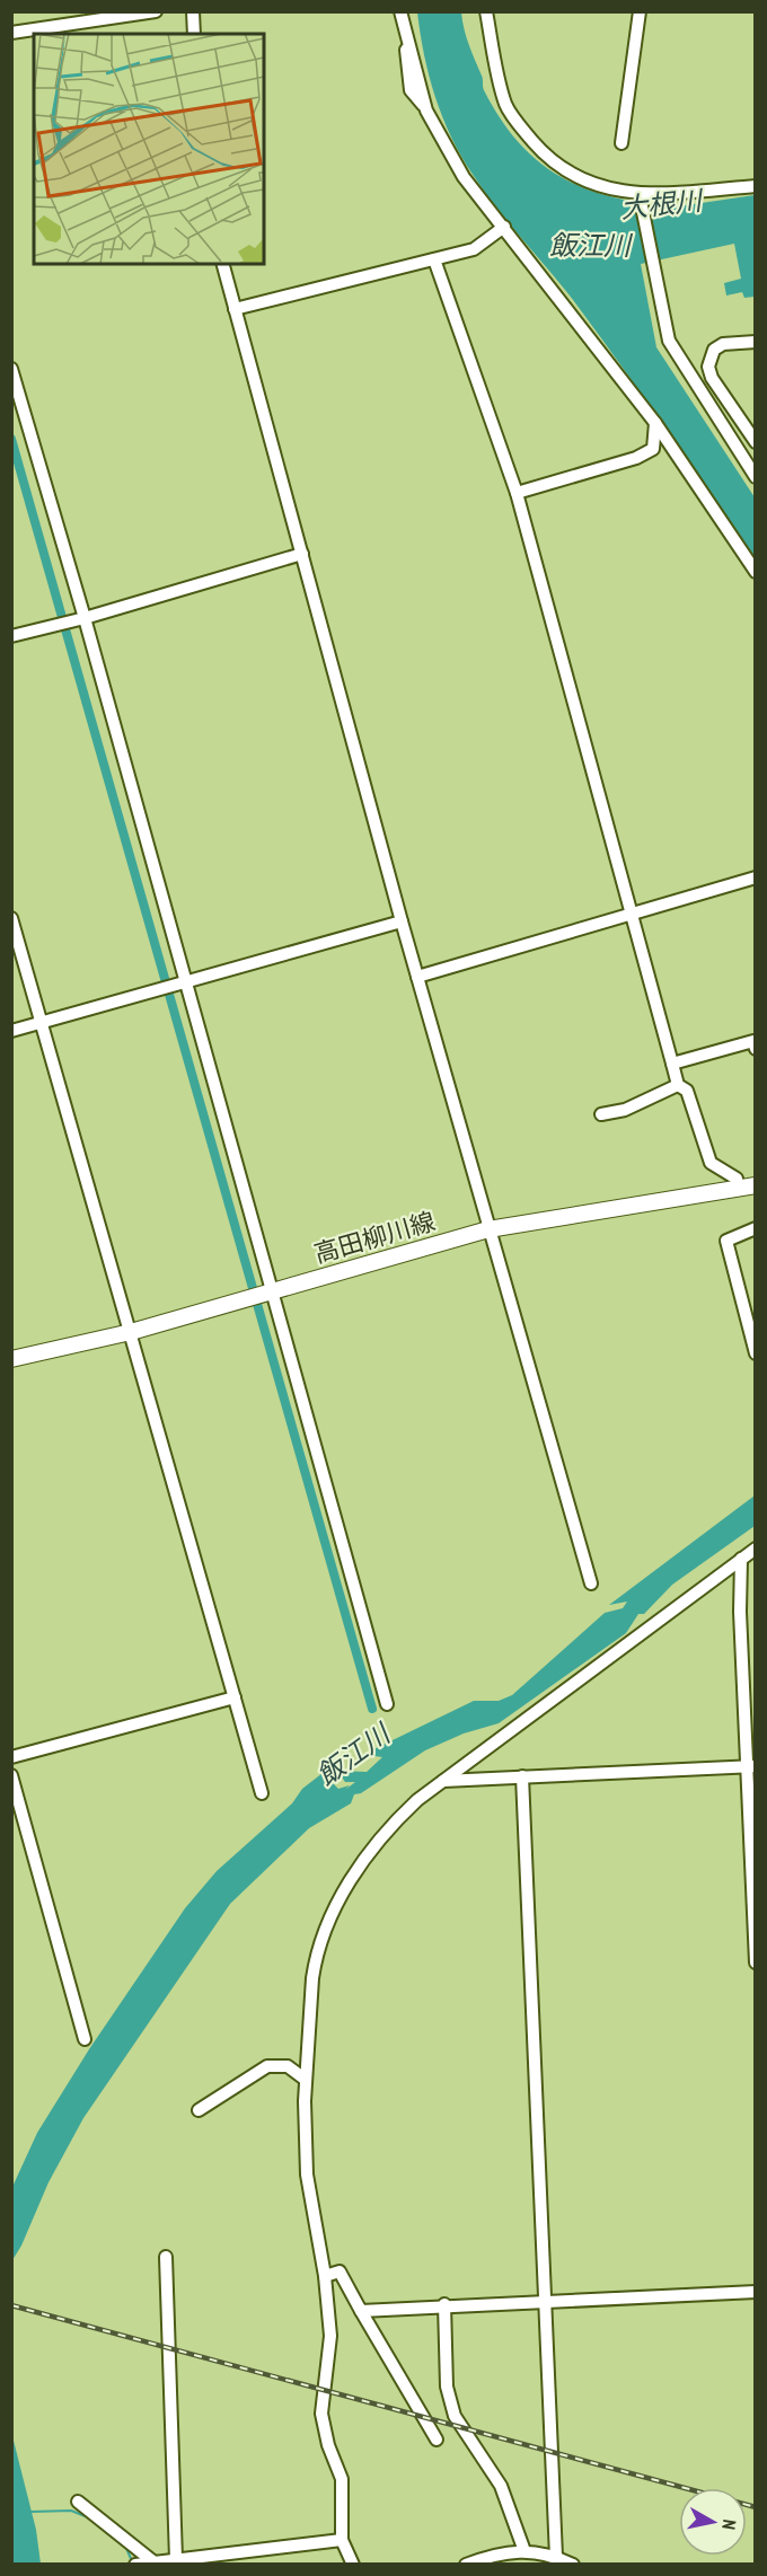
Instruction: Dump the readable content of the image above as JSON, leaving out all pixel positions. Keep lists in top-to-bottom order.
{
  "streets": {
    "main road": ["高田柳川線"]
  },
  "water": ["大根川", "飯江川"],
  "north": "right"
}
